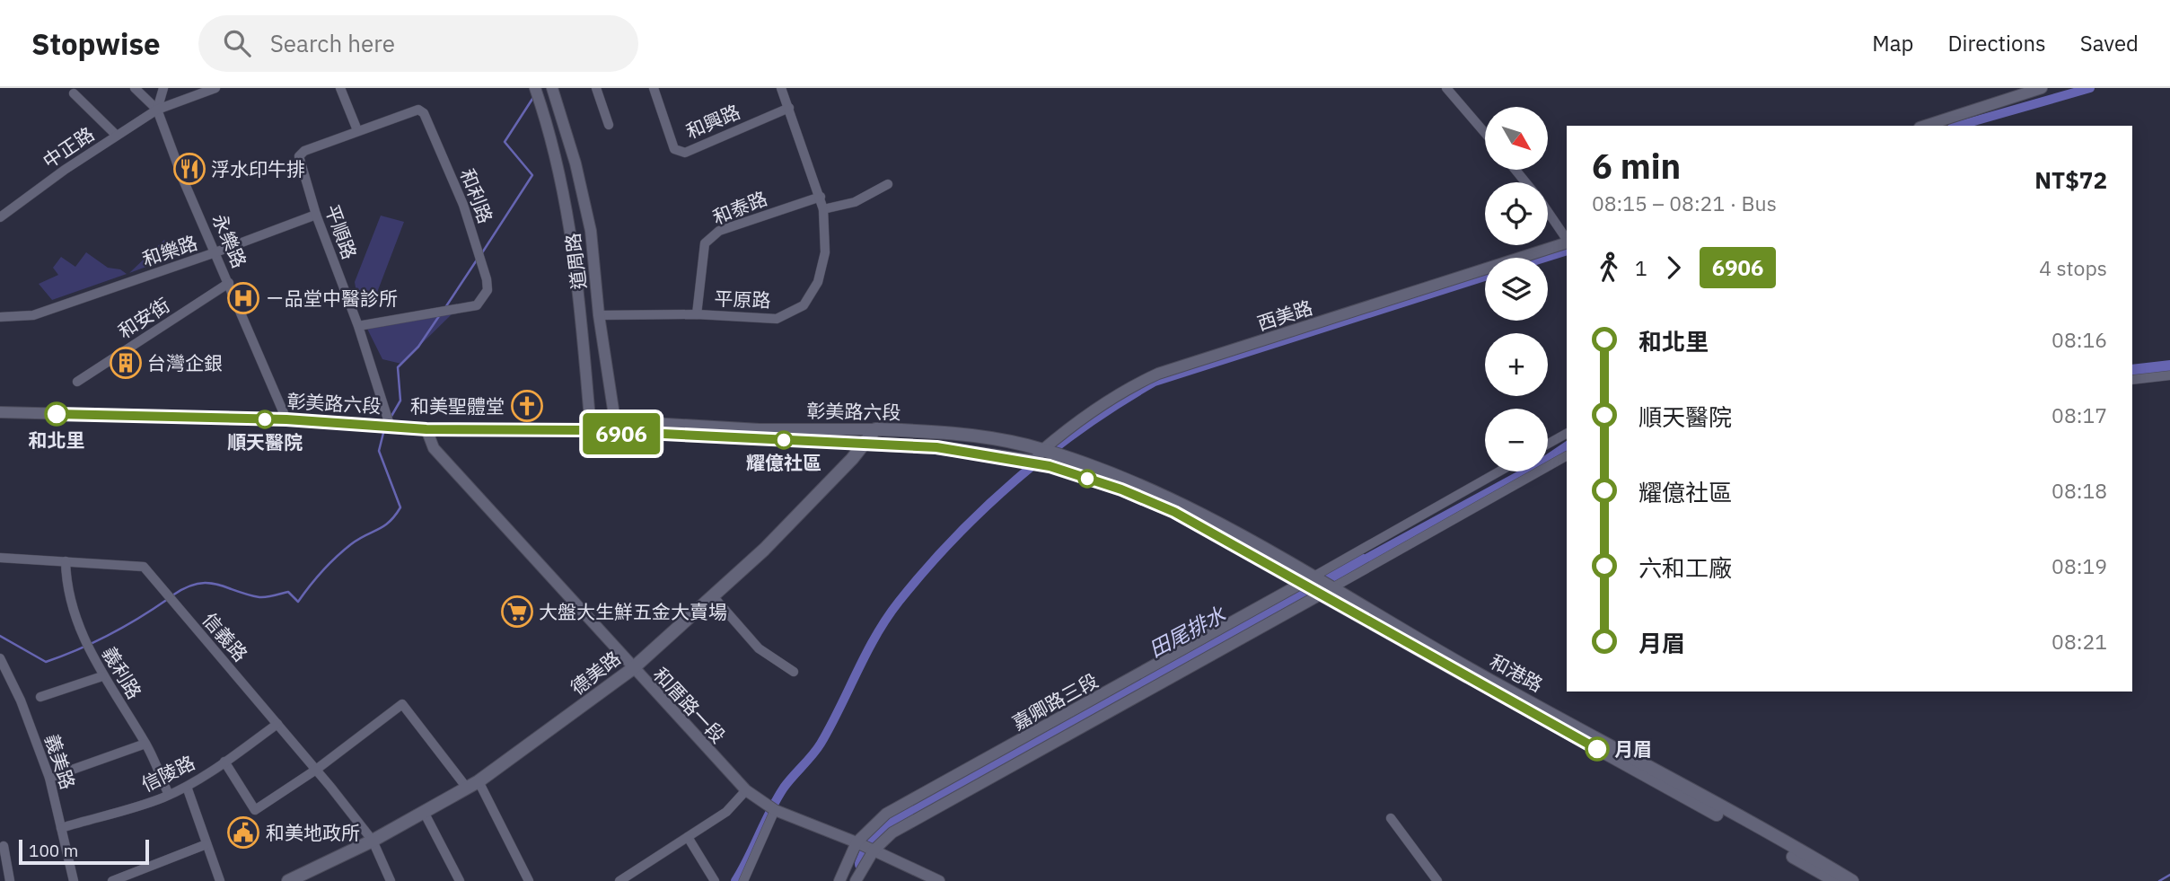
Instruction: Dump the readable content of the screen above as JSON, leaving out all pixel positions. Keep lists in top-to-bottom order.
{
  "streets": {
    "main road": ["彰美路六段", "德美路", "和港路"],
    "street": [
      "和興路",
      "中正路",
      "和利路",
      "和泰路",
      "平順路",
      "永樂路",
      "和樂路",
      "道周路",
      "平原路",
      "西美路",
      "和安街",
      "信義路",
      "義利路",
      "嘉卿路三段",
      "和厝路一段",
      "義美路",
      "信陵路"
    ]
  },
  "crossings": [
    ["和興路", "平原路"],
    ["中正路", "永樂路"],
    ["和利路", "平順路"],
    ["和泰路", "平原路"],
    ["平順路", "和樂路"],
    ["平順路", "彰美路六段"],
    ["永樂路", "和樂路"],
    ["永樂路", "和安街"],
    ["永樂路", "彰美路六段"],
    ["道周路", "平原路"],
    ["道周路", "彰美路六段"],
    ["西美路", "彰美路六段"],
    ["西美路", "和港路"],
    ["彰美路六段", "德美路"],
    ["彰美路六段", "和港路"],
    ["彰美路六段", "和厝路一段"],
    ["信義路", "義利路"],
    ["信義路", "德美路"],
    ["信義路", "信陵路"],
    ["義利路", "信陵路"],
    ["德美路", "和厝路一段"],
    ["和港路", "嘉卿路三段"],
    ["嘉卿路三段", "和厝路一段"],
    ["義美路", "信陵路"]
  ],
  "water": ["田尾排水"],
  "places": {
    "restaurant": ["浮水印牛排"],
    "hospital": ["ㄧ品堂中醫診所"],
    "building": ["台灣企銀"],
    "church": ["和美聖體堂"],
    "other": [
      "和北里",
      "順天醫院",
      "耀億社區",
      "月眉"
    ],
    "supermarket": ["大盤大生鮮五金大賣場"],
    "public building": ["和美地政所"]
  },
  "lines": ["bus line 6906"],
  "scale_bar": "100 m",
  "north": "bottom right",
  "page": {
    "header": "Stopwise",
    "search": "Search here",
    "nav": ["Map", "Directions", "Saved"],
    "on_map": "6906",
    "map_buttons": ["+", "−"],
    "heading": ["6 min", "08:15 – 08:21 · Bus", "NT$72"],
    "legs": ["1", "6906", "4 stops"],
    "list": [
      {
        "name": "和北里",
        "value": "08:16"
      },
      {
        "name": "順天醫院",
        "value": "08:17"
      },
      {
        "name": "耀億社區",
        "value": "08:18"
      },
      {
        "name": "六和工廠",
        "value": "08:19"
      },
      {
        "name": "月眉",
        "value": "08:21"
      }
    ],
    "scale": "100 m"
  }
}
